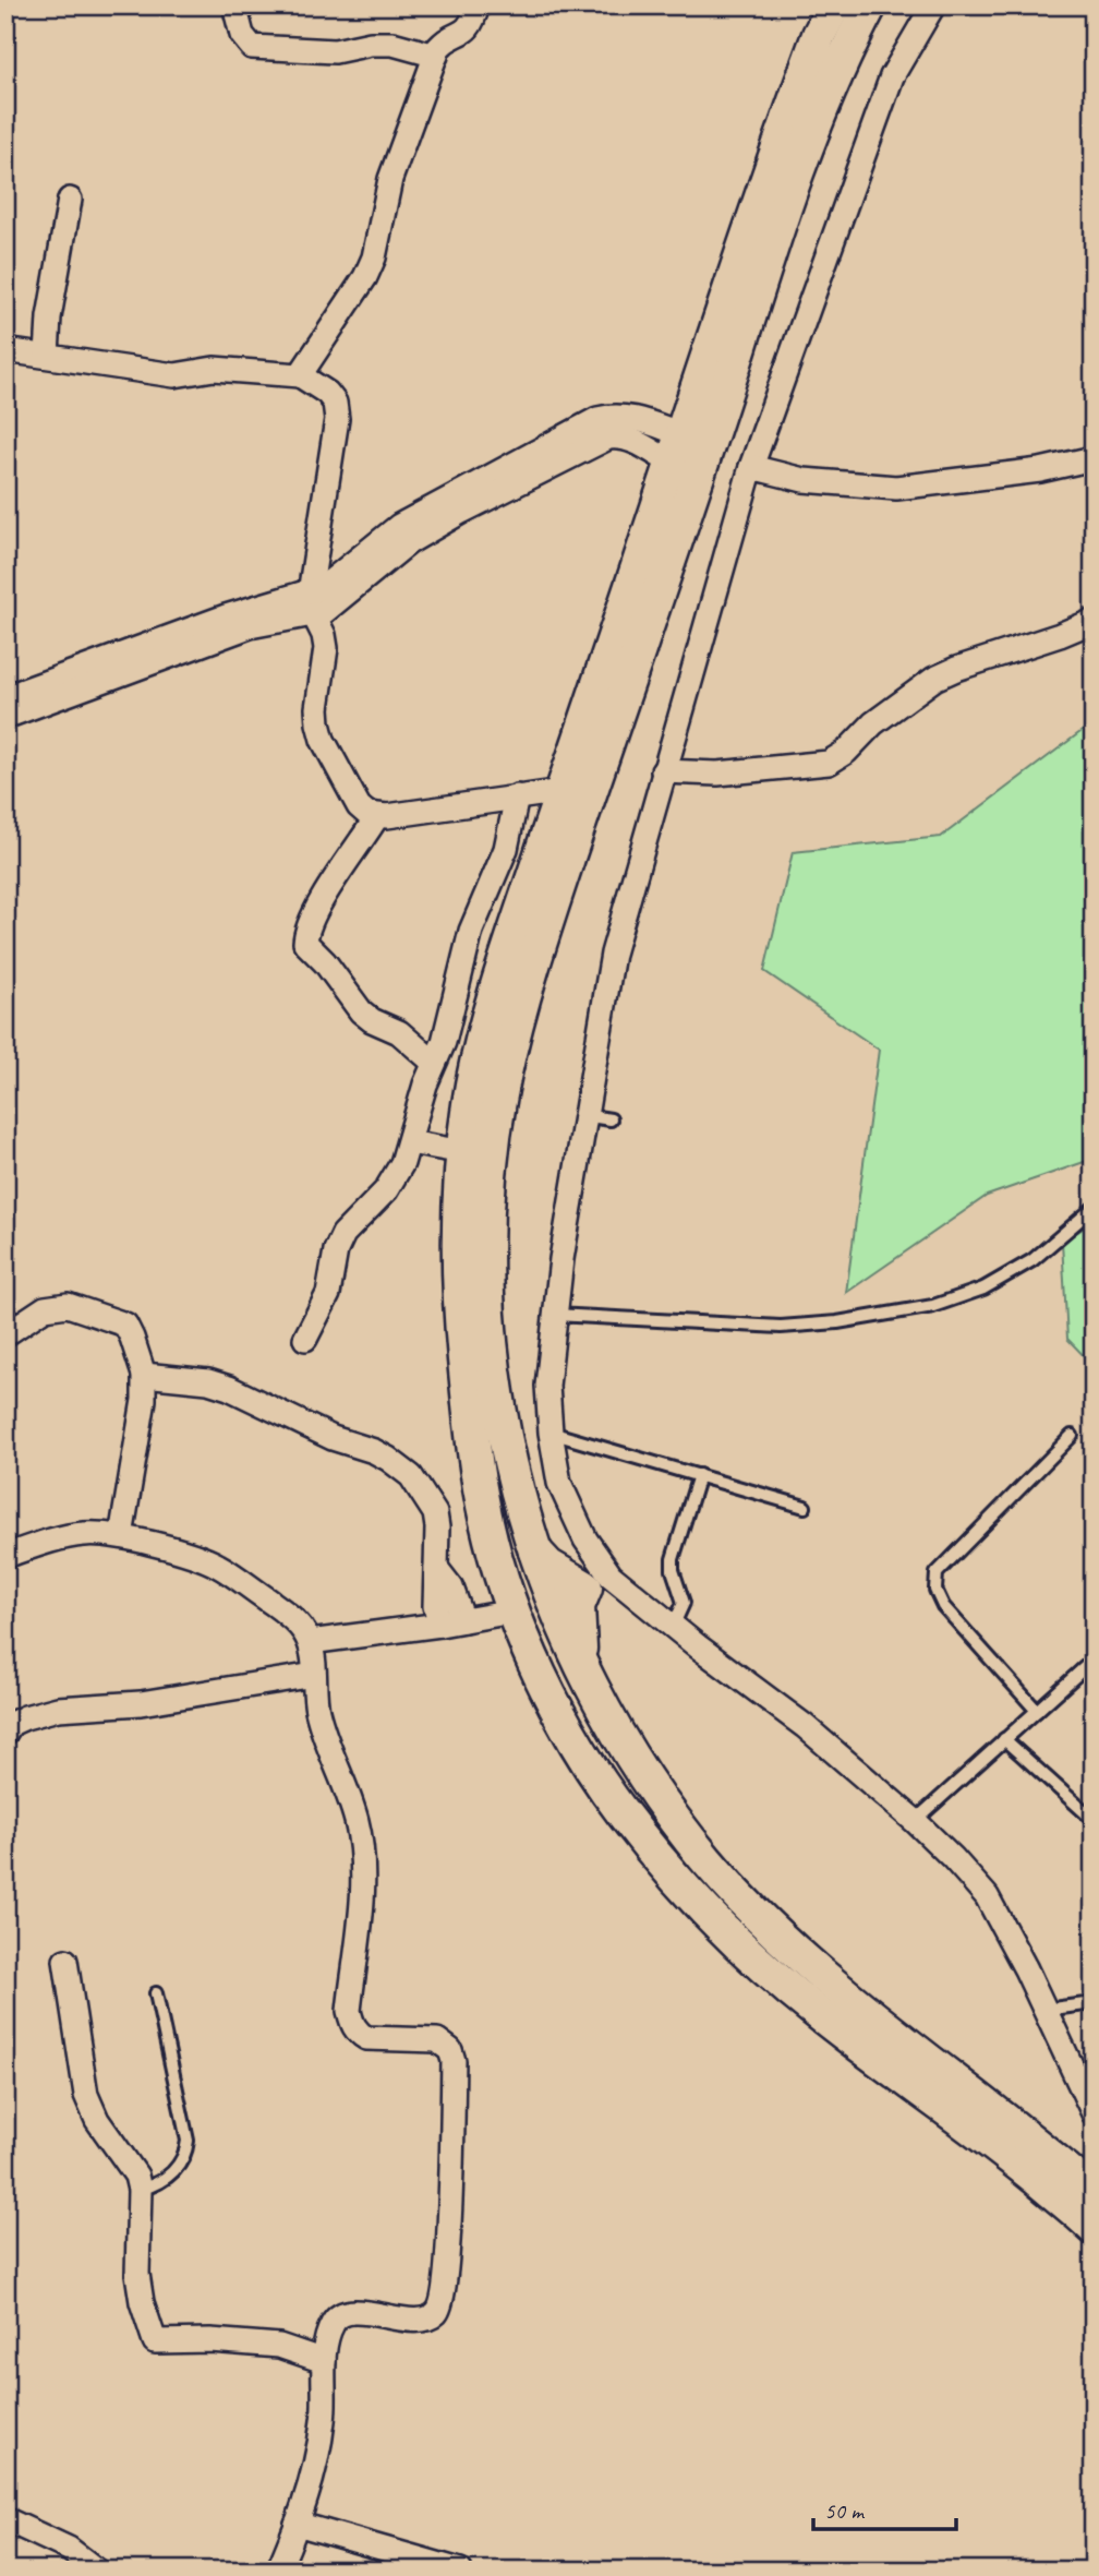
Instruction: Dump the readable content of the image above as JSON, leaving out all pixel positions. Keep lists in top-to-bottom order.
{
  "scale_bar": "50 m"
}
